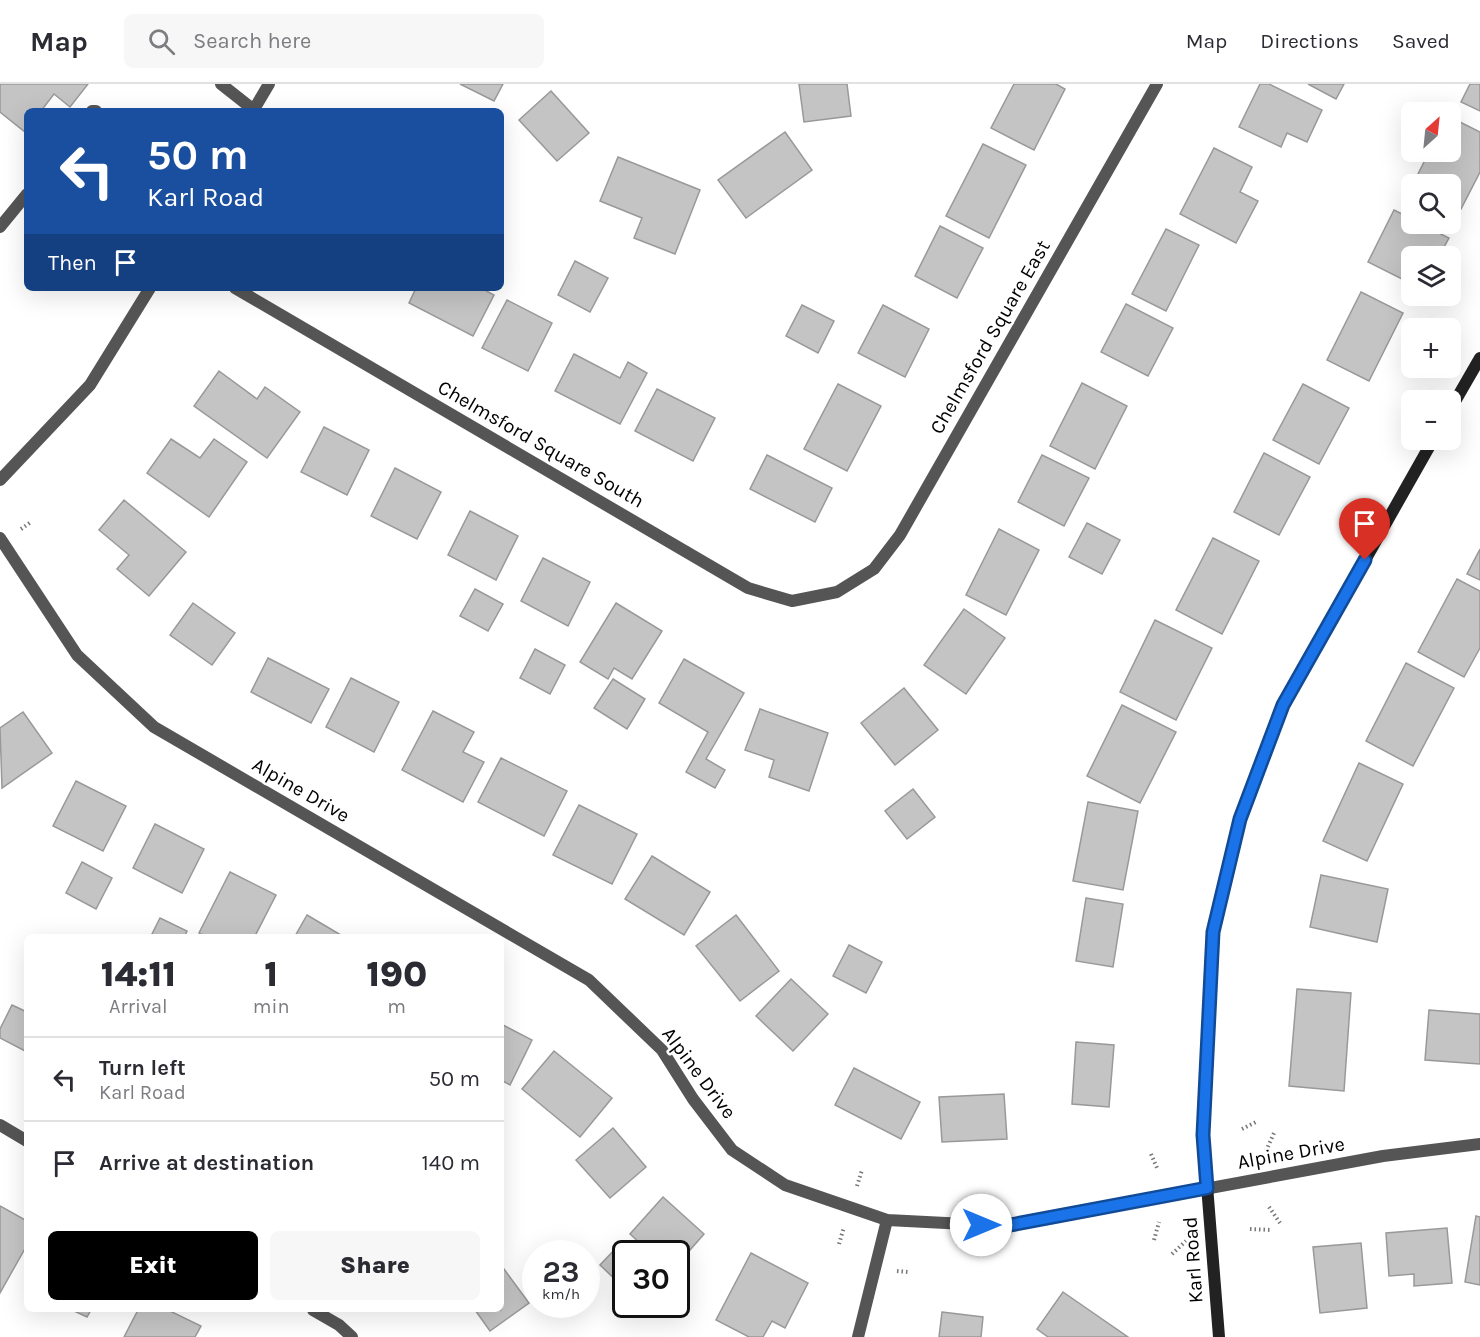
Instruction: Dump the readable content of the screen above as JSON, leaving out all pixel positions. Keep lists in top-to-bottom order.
{
  "streets": {
    "street": [
      "Chelmsford Square East",
      "Chelmsford Square South",
      "Alpine Drive",
      "Karl Road"
    ]
  },
  "crossings": [
    ["Chelmsford Square East", "Chelmsford Square South"],
    ["Alpine Drive", "Karl Road"]
  ],
  "north": "top right",
  "page": {
    "header": "Map",
    "search": "Search here",
    "nav": ["Map", "Directions", "Saved"],
    "map_buttons": ["+", "−"],
    "turn": ["50 m", "Karl Road"],
    "then": "Then",
    "eta": [
      "14:11",
      "Arrival",
      "1",
      "min",
      "190",
      "m"
    ],
    "list": [
      {
        "name": "Turn left",
        "note": "Karl Road",
        "value": "50 m"
      },
      {
        "name": "Arrive at destination",
        "value": "140 m"
      }
    ],
    "buttons": ["Exit", "Share"],
    "speed": "23 km/h",
    "limit": "30"
  }
}
